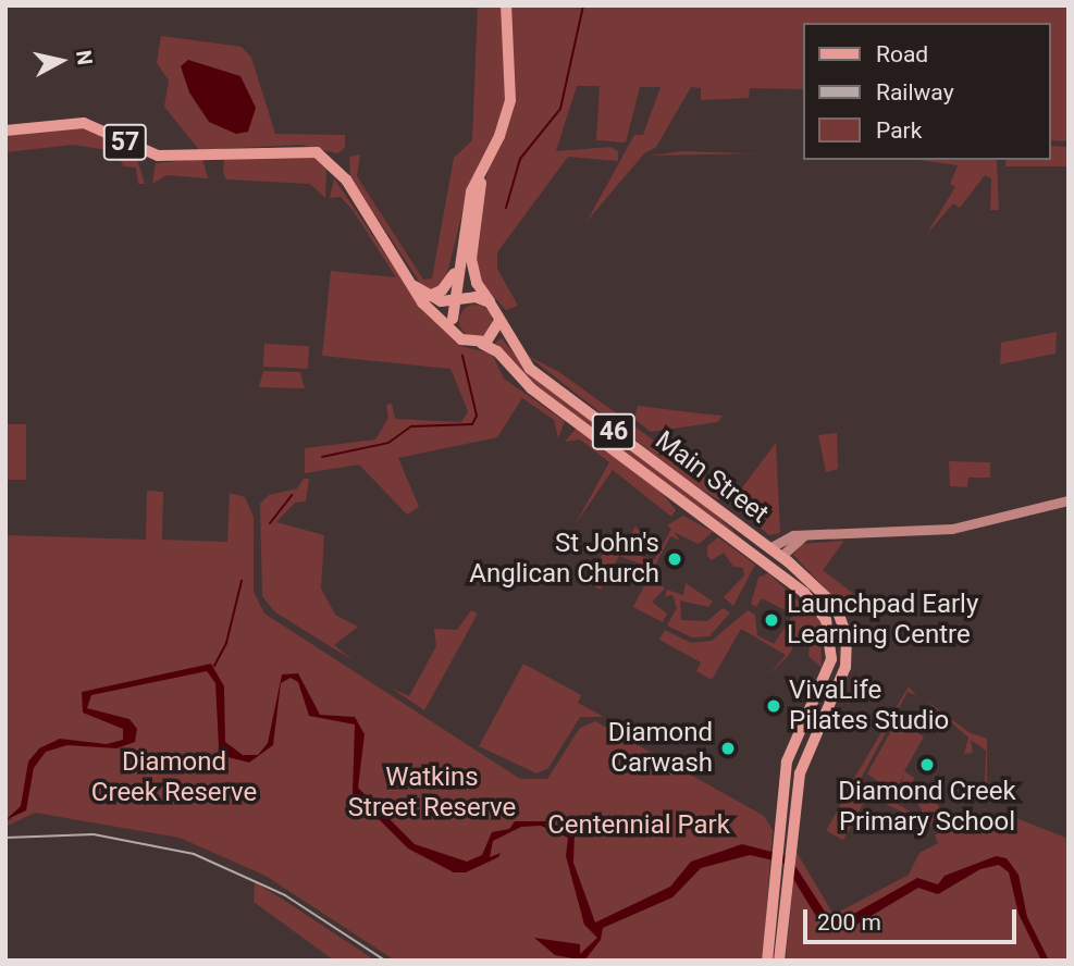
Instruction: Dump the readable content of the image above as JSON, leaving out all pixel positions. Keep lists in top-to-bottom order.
{
  "streets": {
    "main road": ["57", "46", "Main Street"]
  },
  "crossings": [
    ["57", "46"],
    ["57", "Main Street"],
    ["46", "Main Street"]
  ],
  "parks": ["Diamond Creek Reserve", "Watkins Street Reserve", "Centennial Park"],
  "places": [
    "St John's Anglican Church",
    "Launchpad Early Learning Centre",
    "VivaLife Pilates Studio",
    "Diamond Carwash",
    "Diamond Creek Primary School"
  ],
  "legend": ["Road", "Railway", "Park"],
  "scale_bar": "200 m",
  "north": "right"
}
